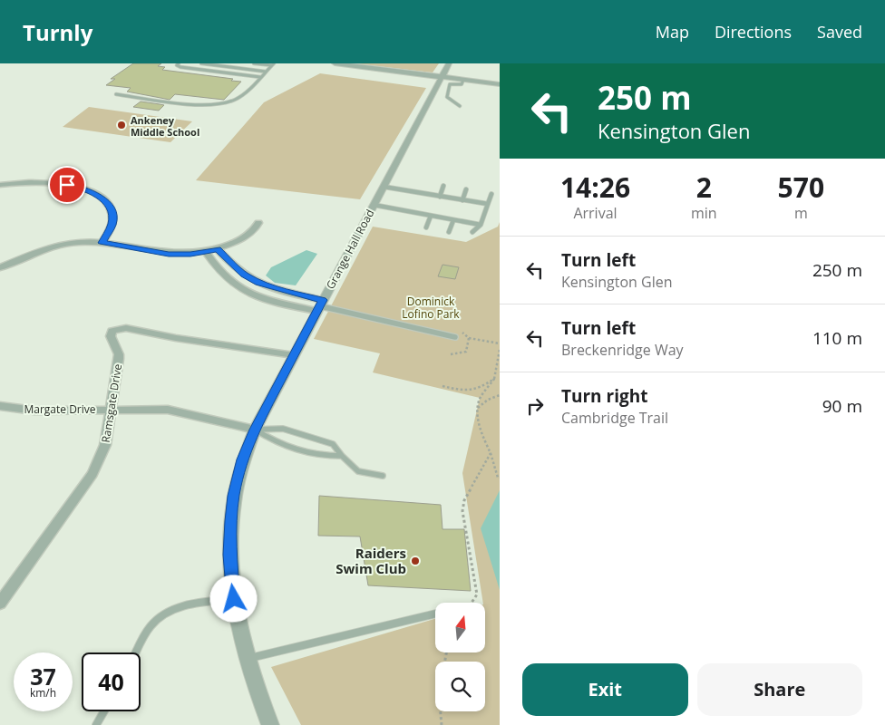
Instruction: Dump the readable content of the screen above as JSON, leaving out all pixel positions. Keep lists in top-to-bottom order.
{
  "streets": {
    "street": ["Grange Hall Road", "Ramsgate Drive", "Margate Drive"]
  },
  "crossings": [
    ["Grange Hall Road", "Ramsgate Drive"],
    ["Grange Hall Road", "Margate Drive"],
    ["Ramsgate Drive", "Margate Drive"]
  ],
  "parks": ["Dominick Lofino Park"],
  "places": ["Ankeney Middle School", "Raiders Swim Club"],
  "north": "top",
  "page": {
    "header": "Turnly",
    "nav": ["Map", "Directions", "Saved"],
    "turn": ["250 m", "Kensington Glen"],
    "eta": [
      "14:26",
      "Arrival",
      "2",
      "min",
      "570",
      "m"
    ],
    "list": [
      {
        "name": "Turn left",
        "note": "Kensington Glen",
        "value": "250 m"
      },
      {
        "name": "Turn left",
        "note": "Breckenridge Way",
        "value": "110 m"
      },
      {
        "name": "Turn right",
        "note": "Cambridge Trail",
        "value": "90 m"
      }
    ],
    "speed": "37 km/h",
    "limit": "40",
    "buttons": ["Exit", "Share"]
  }
}
